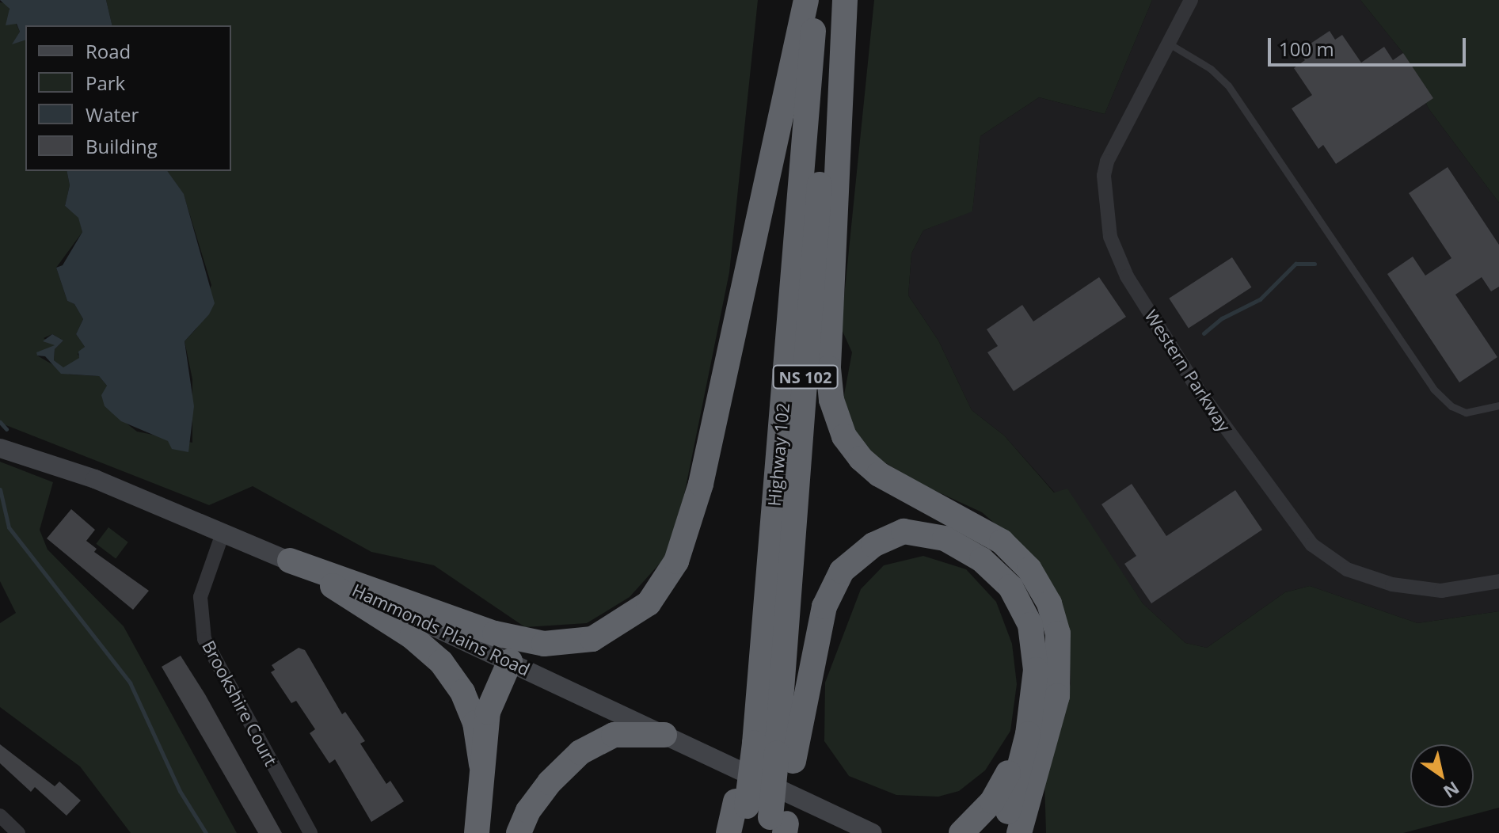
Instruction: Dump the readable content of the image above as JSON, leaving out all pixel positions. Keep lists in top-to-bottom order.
{
  "streets": {
    "highway": ["NS 102", "Highway 102"],
    "main road": ["Hammonds Plains Road"],
    "street": ["Western Parkway", "Brookshire Court"]
  },
  "crossings": [
    ["Hammonds Plains Road", "Brookshire Court"]
  ],
  "legend": [
    "Road",
    "Park",
    "Water",
    "Building"
  ],
  "scale_bar": "100 m",
  "north": "bottom right"
}
